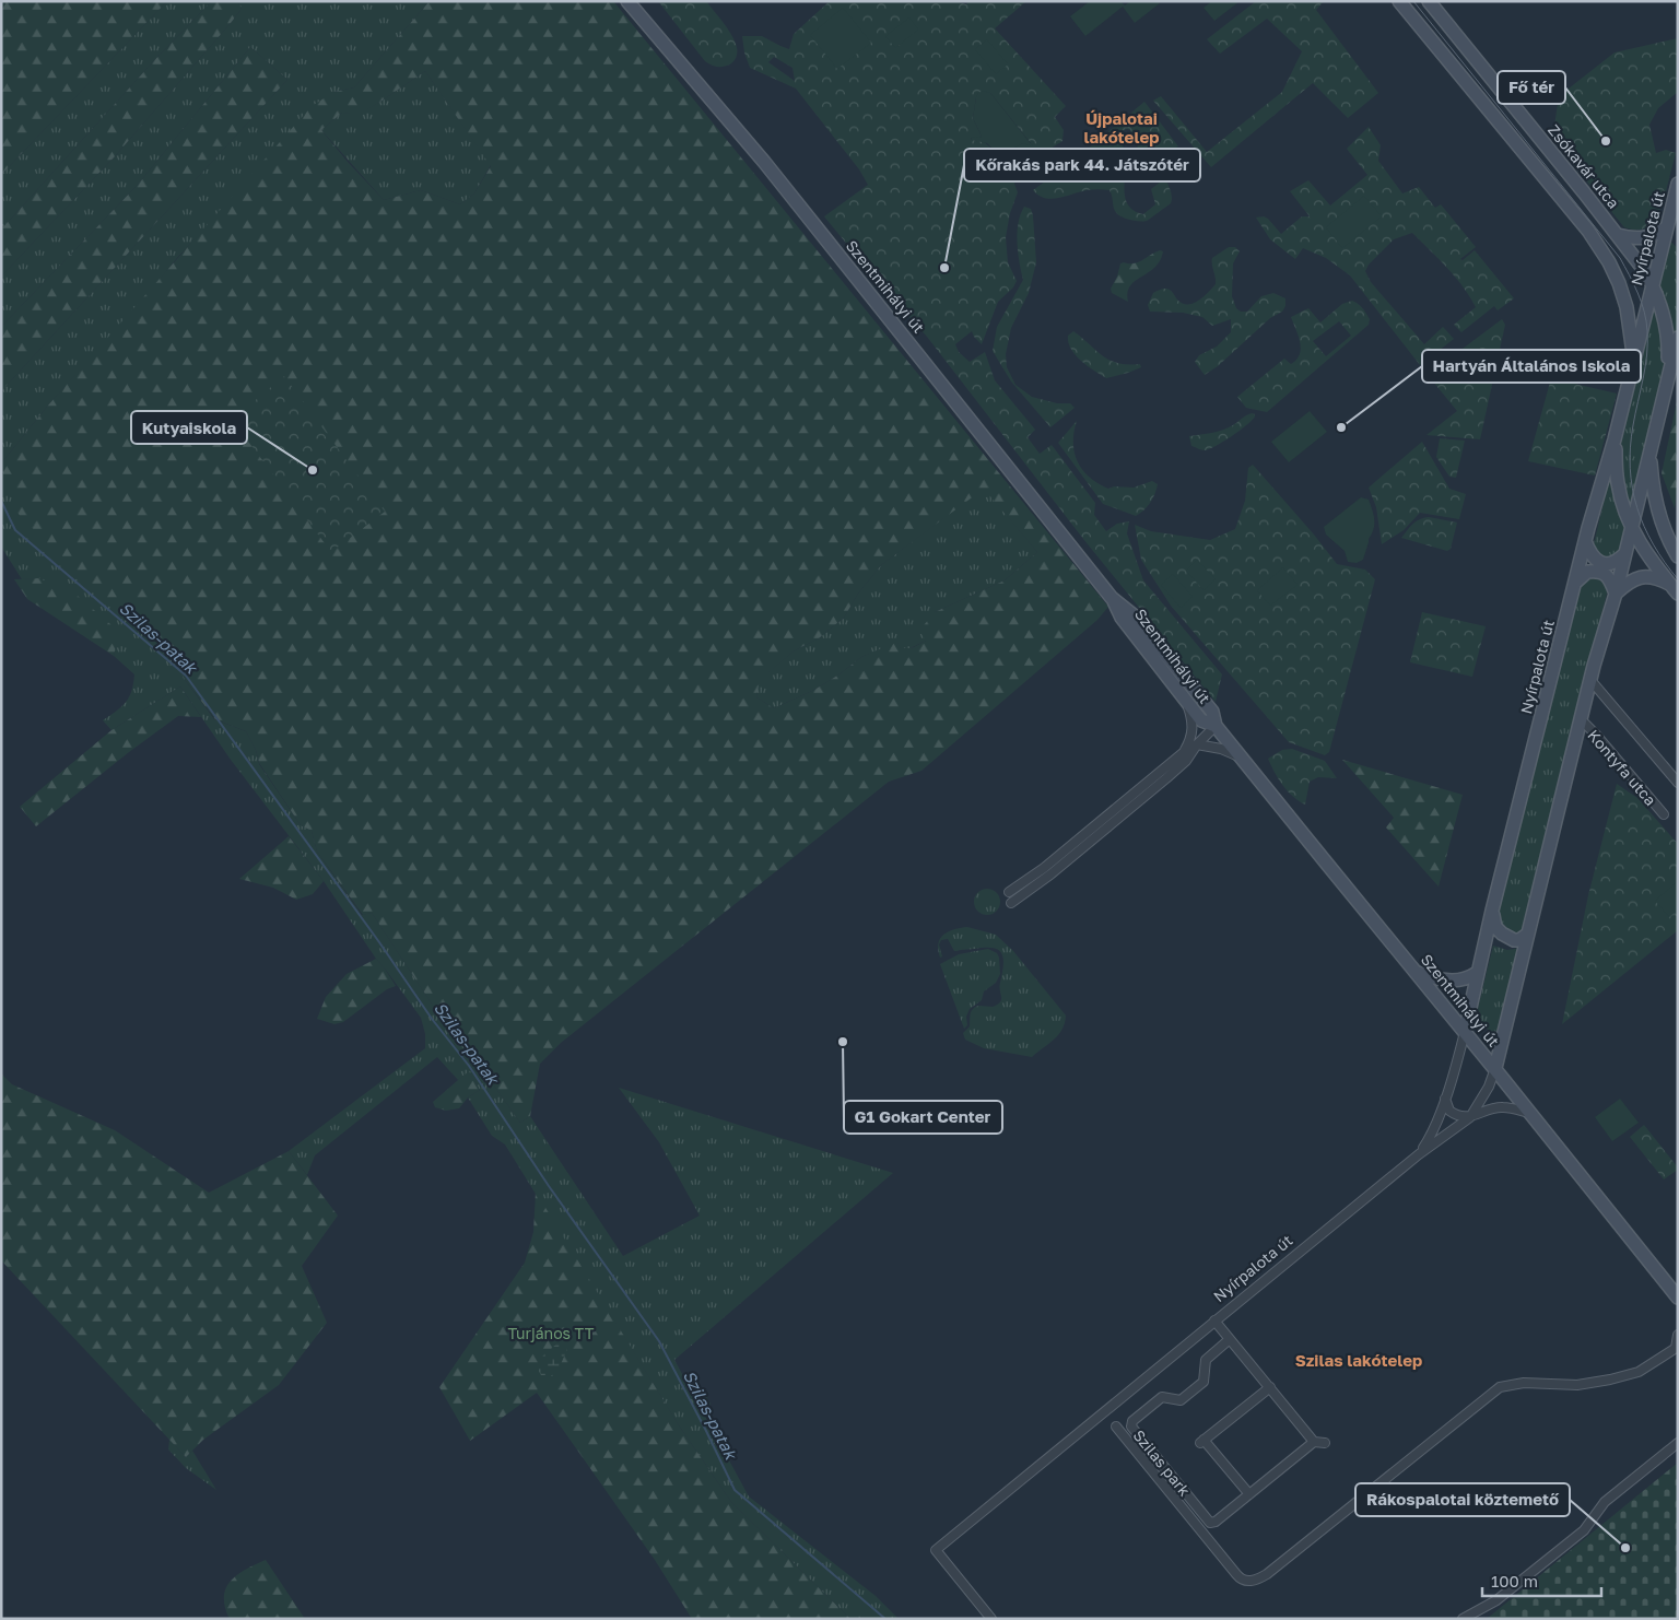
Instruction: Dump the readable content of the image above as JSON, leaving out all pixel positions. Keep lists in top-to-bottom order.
{
  "streets": {
    "main road": ["Zsókavár utca", "Nyírpalota út", "Szentmihályi út"],
    "street": ["Kontyfa utca", "Szilas park"]
  },
  "crossings": [
    ["Zsókavár utca", "Nyírpalota út"],
    ["Nyírpalota út", "Szentmihályi út"],
    ["Nyírpalota út", "Kontyfa utca"]
  ],
  "districts": ["Újpalotai lakótelep", "Szilas lakótelep"],
  "water": ["Szilas-patak"],
  "parks": ["Turjános TT"],
  "places": [
    "Fő tér",
    "Kőrakás park 44. Játszótér",
    "Hartyán Általános Iskola",
    "Kutyaiskola",
    "G1 Gokart Center",
    "Rákospalotai köztemető"
  ],
  "scale_bar": "100 m"
}
